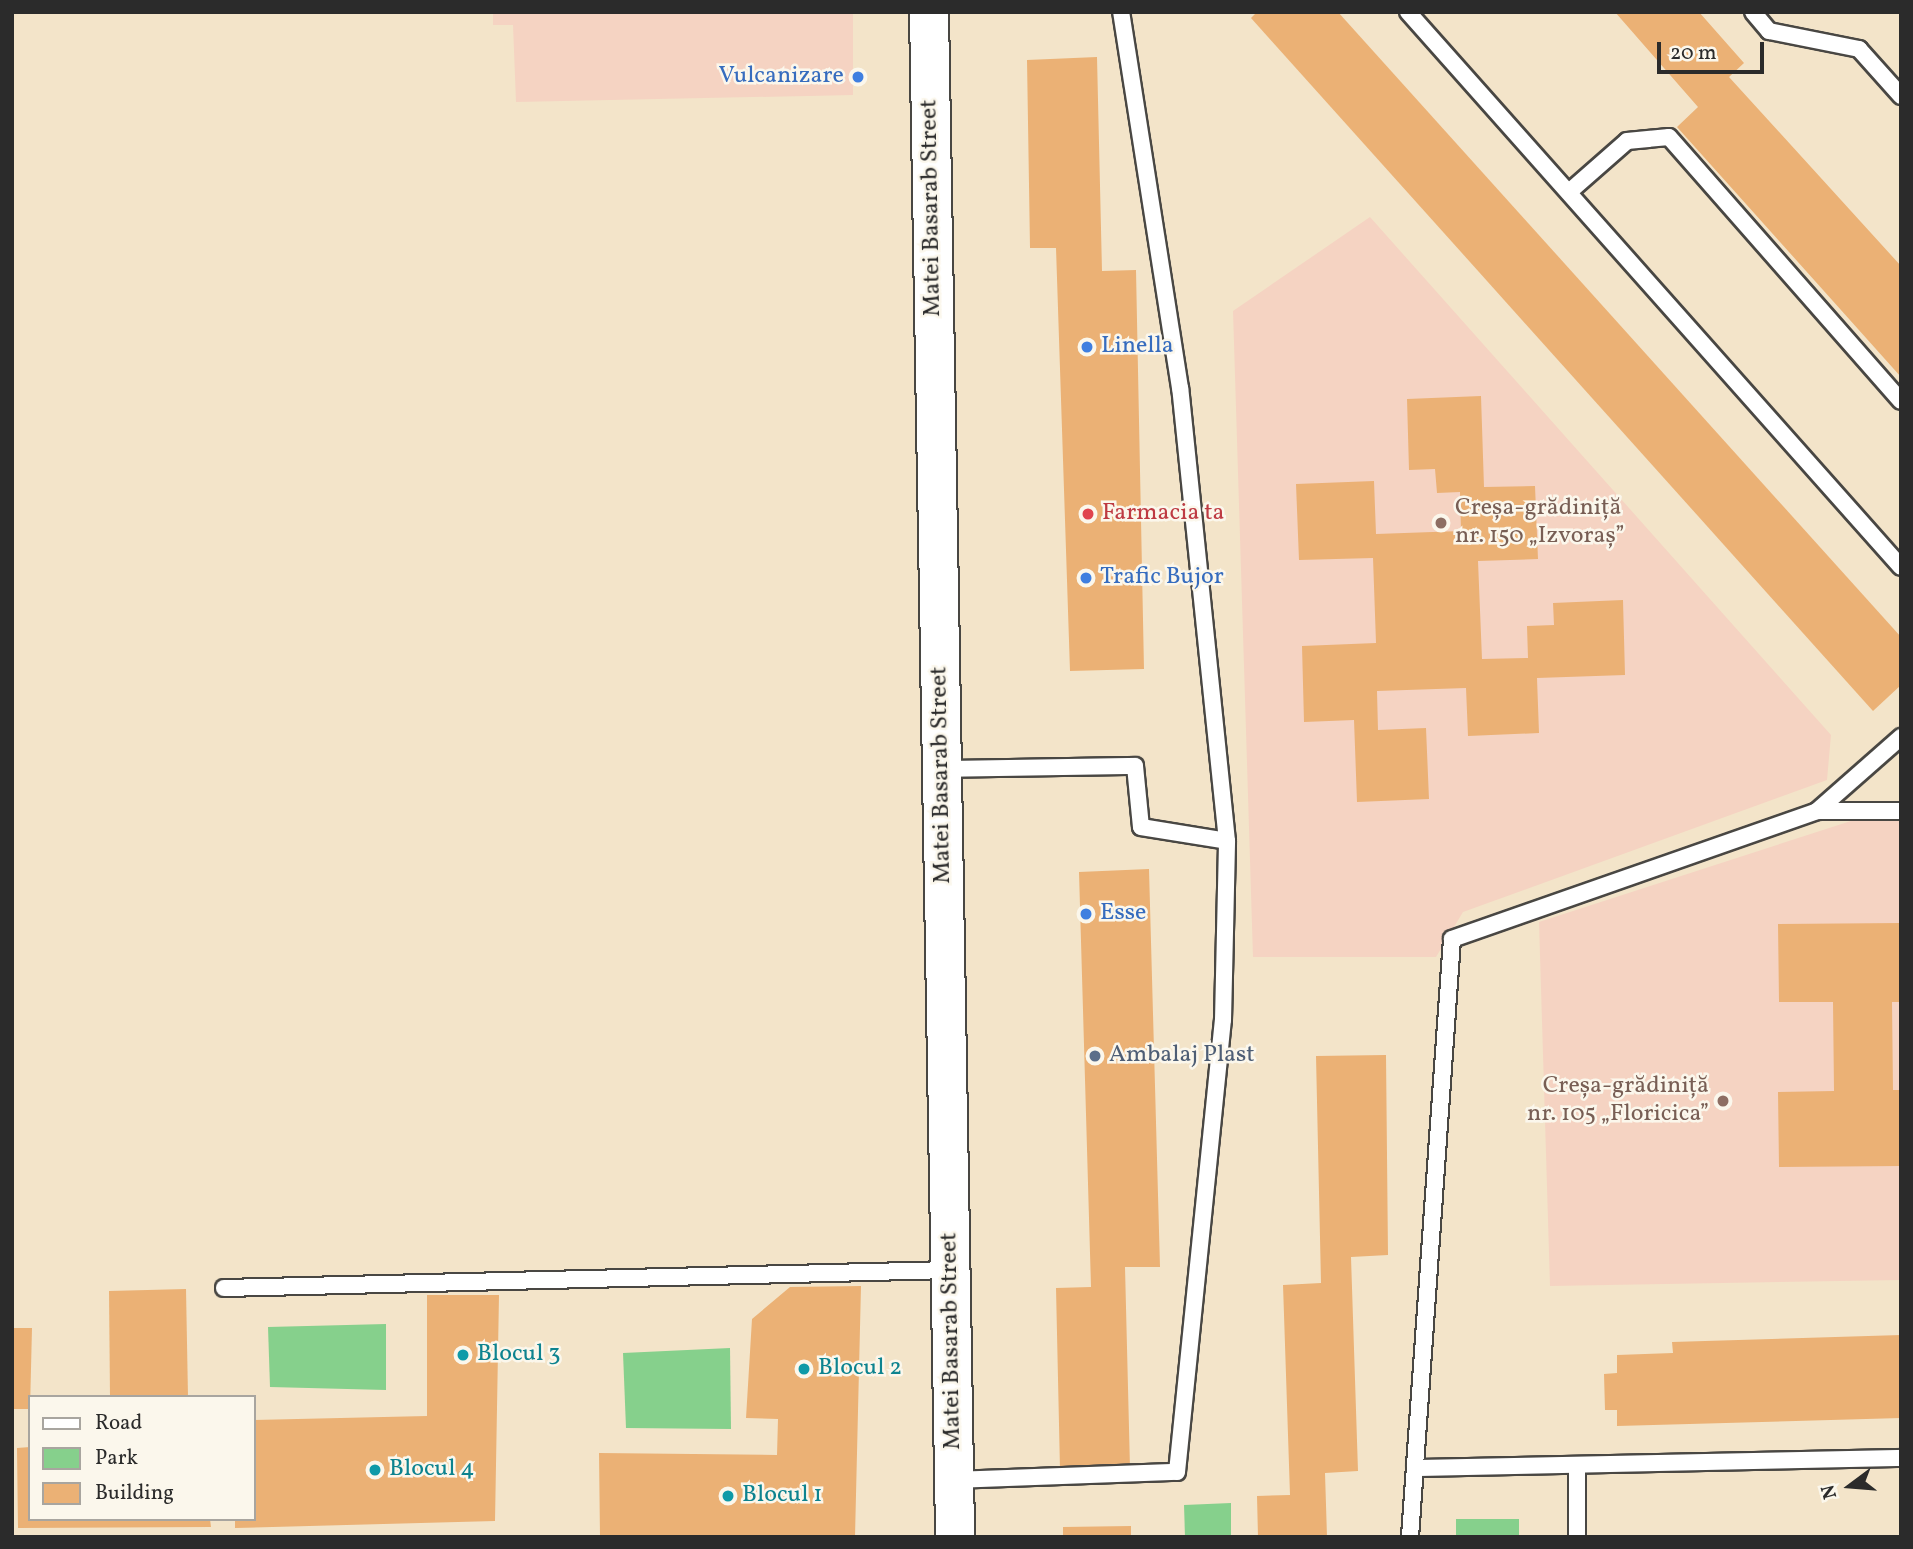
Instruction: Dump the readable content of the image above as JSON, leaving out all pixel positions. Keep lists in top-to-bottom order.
{
  "streets": {
    "street": ["Matei Basarab Street"]
  },
  "places": [
    "Vulcanizare",
    "Linella",
    "Farmacia ta",
    "Creșa-grădiniță nr. 150 „Izvoraș”",
    "Trafic Bujor",
    "Esse",
    "Ambalaj Plast",
    "Creșa-grădiniță nr. 105 „Floricica”",
    "Blocul 3",
    "Blocul 2",
    "Blocul 4",
    "Blocul 1"
  ],
  "legend": ["Road", "Park", "Building"],
  "scale_bar": "20 m",
  "north": "left"
}
